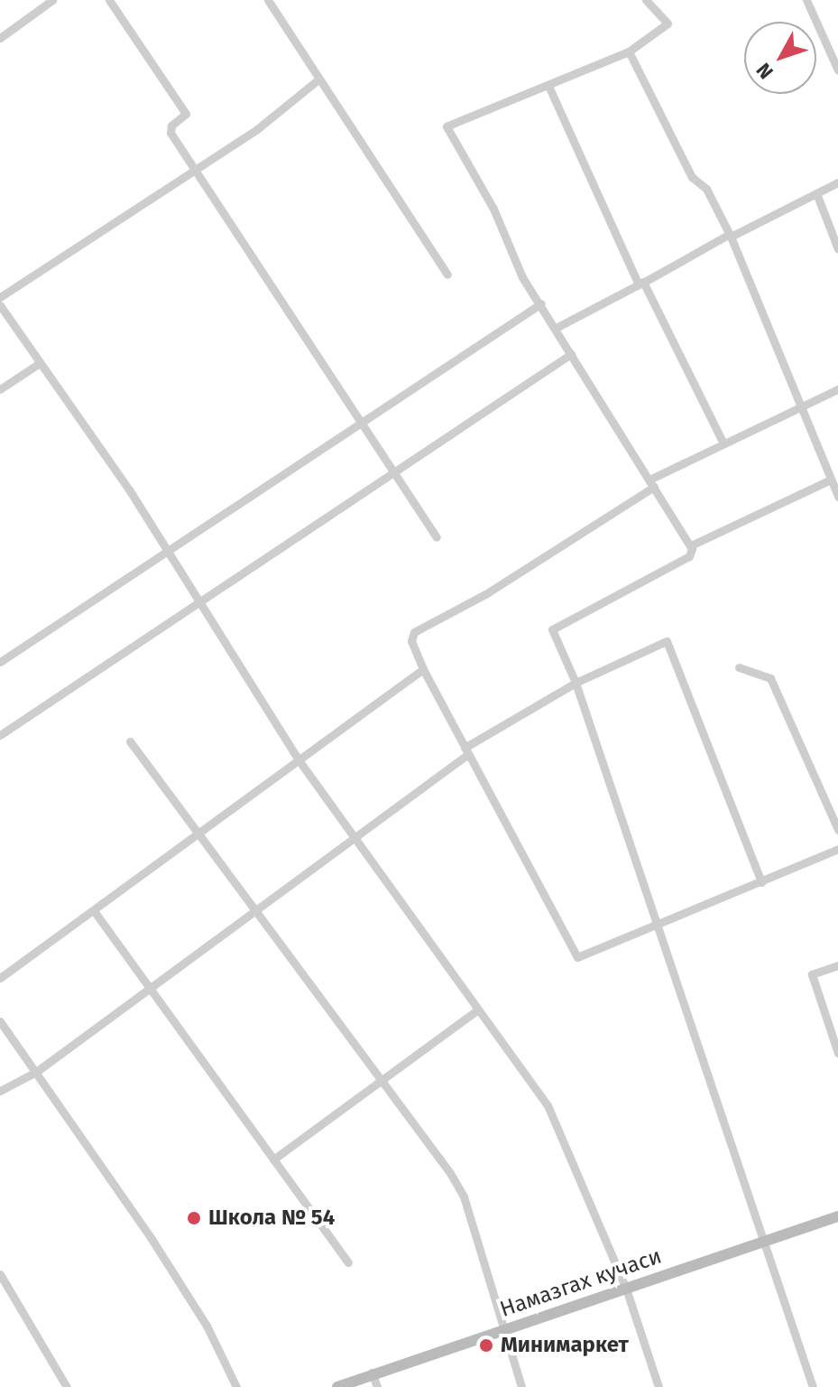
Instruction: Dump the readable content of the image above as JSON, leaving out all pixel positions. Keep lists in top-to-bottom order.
{
  "streets": {
    "street": ["Намазгах кучаси"]
  },
  "places": ["Школа № 54", "Минимаркет"],
  "north": "bottom left"
}
